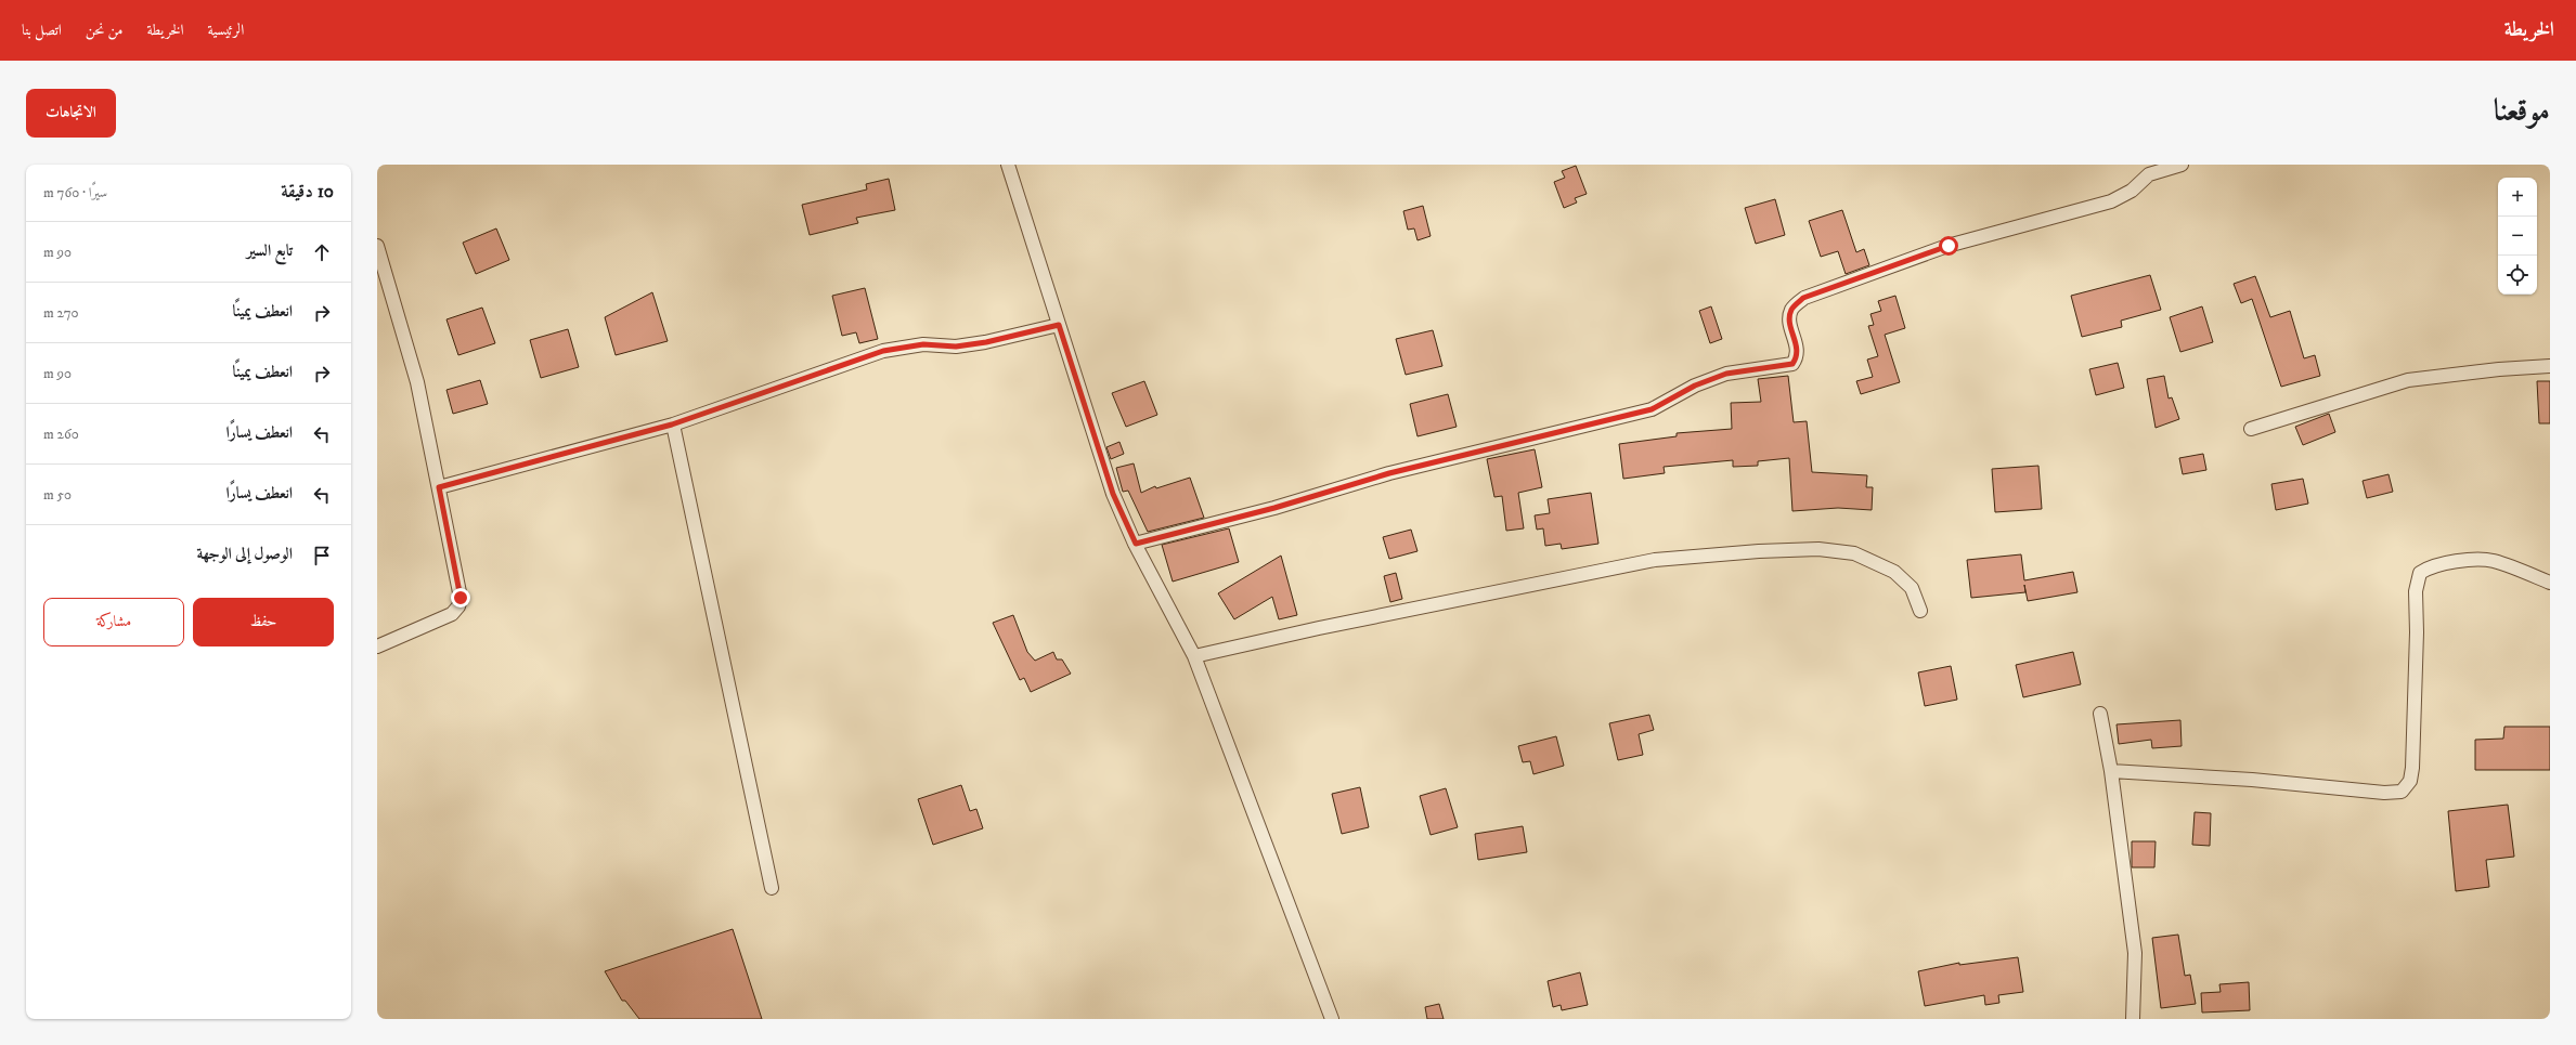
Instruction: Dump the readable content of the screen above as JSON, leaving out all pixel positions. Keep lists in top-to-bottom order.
{
  "page": {
    "header": "الخريطة",
    "nav": [
      "الرئيسية",
      "الخريطة",
      "من نحن",
      "اتصل بنا"
    ],
    "title": "موقعنا",
    "buttons": [
      "الاتجاهات",
      ["حفظ", "مشاركة"]
    ],
    "heading": ["10 دقيقة", "سيرًا · 760 m"],
    "map_buttons": ["+", "−"],
    "list": [
      ["تابع السير", "90 m"],
      ["انعطف يمينًا", "270 m"],
      ["انعطف يمينًا", "90 m"],
      ["انعطف يسارًا", "260 m"],
      ["انعطف يسارًا", "50 m"],
      "الوصول إلى الوجهة"
    ]
  }
}
